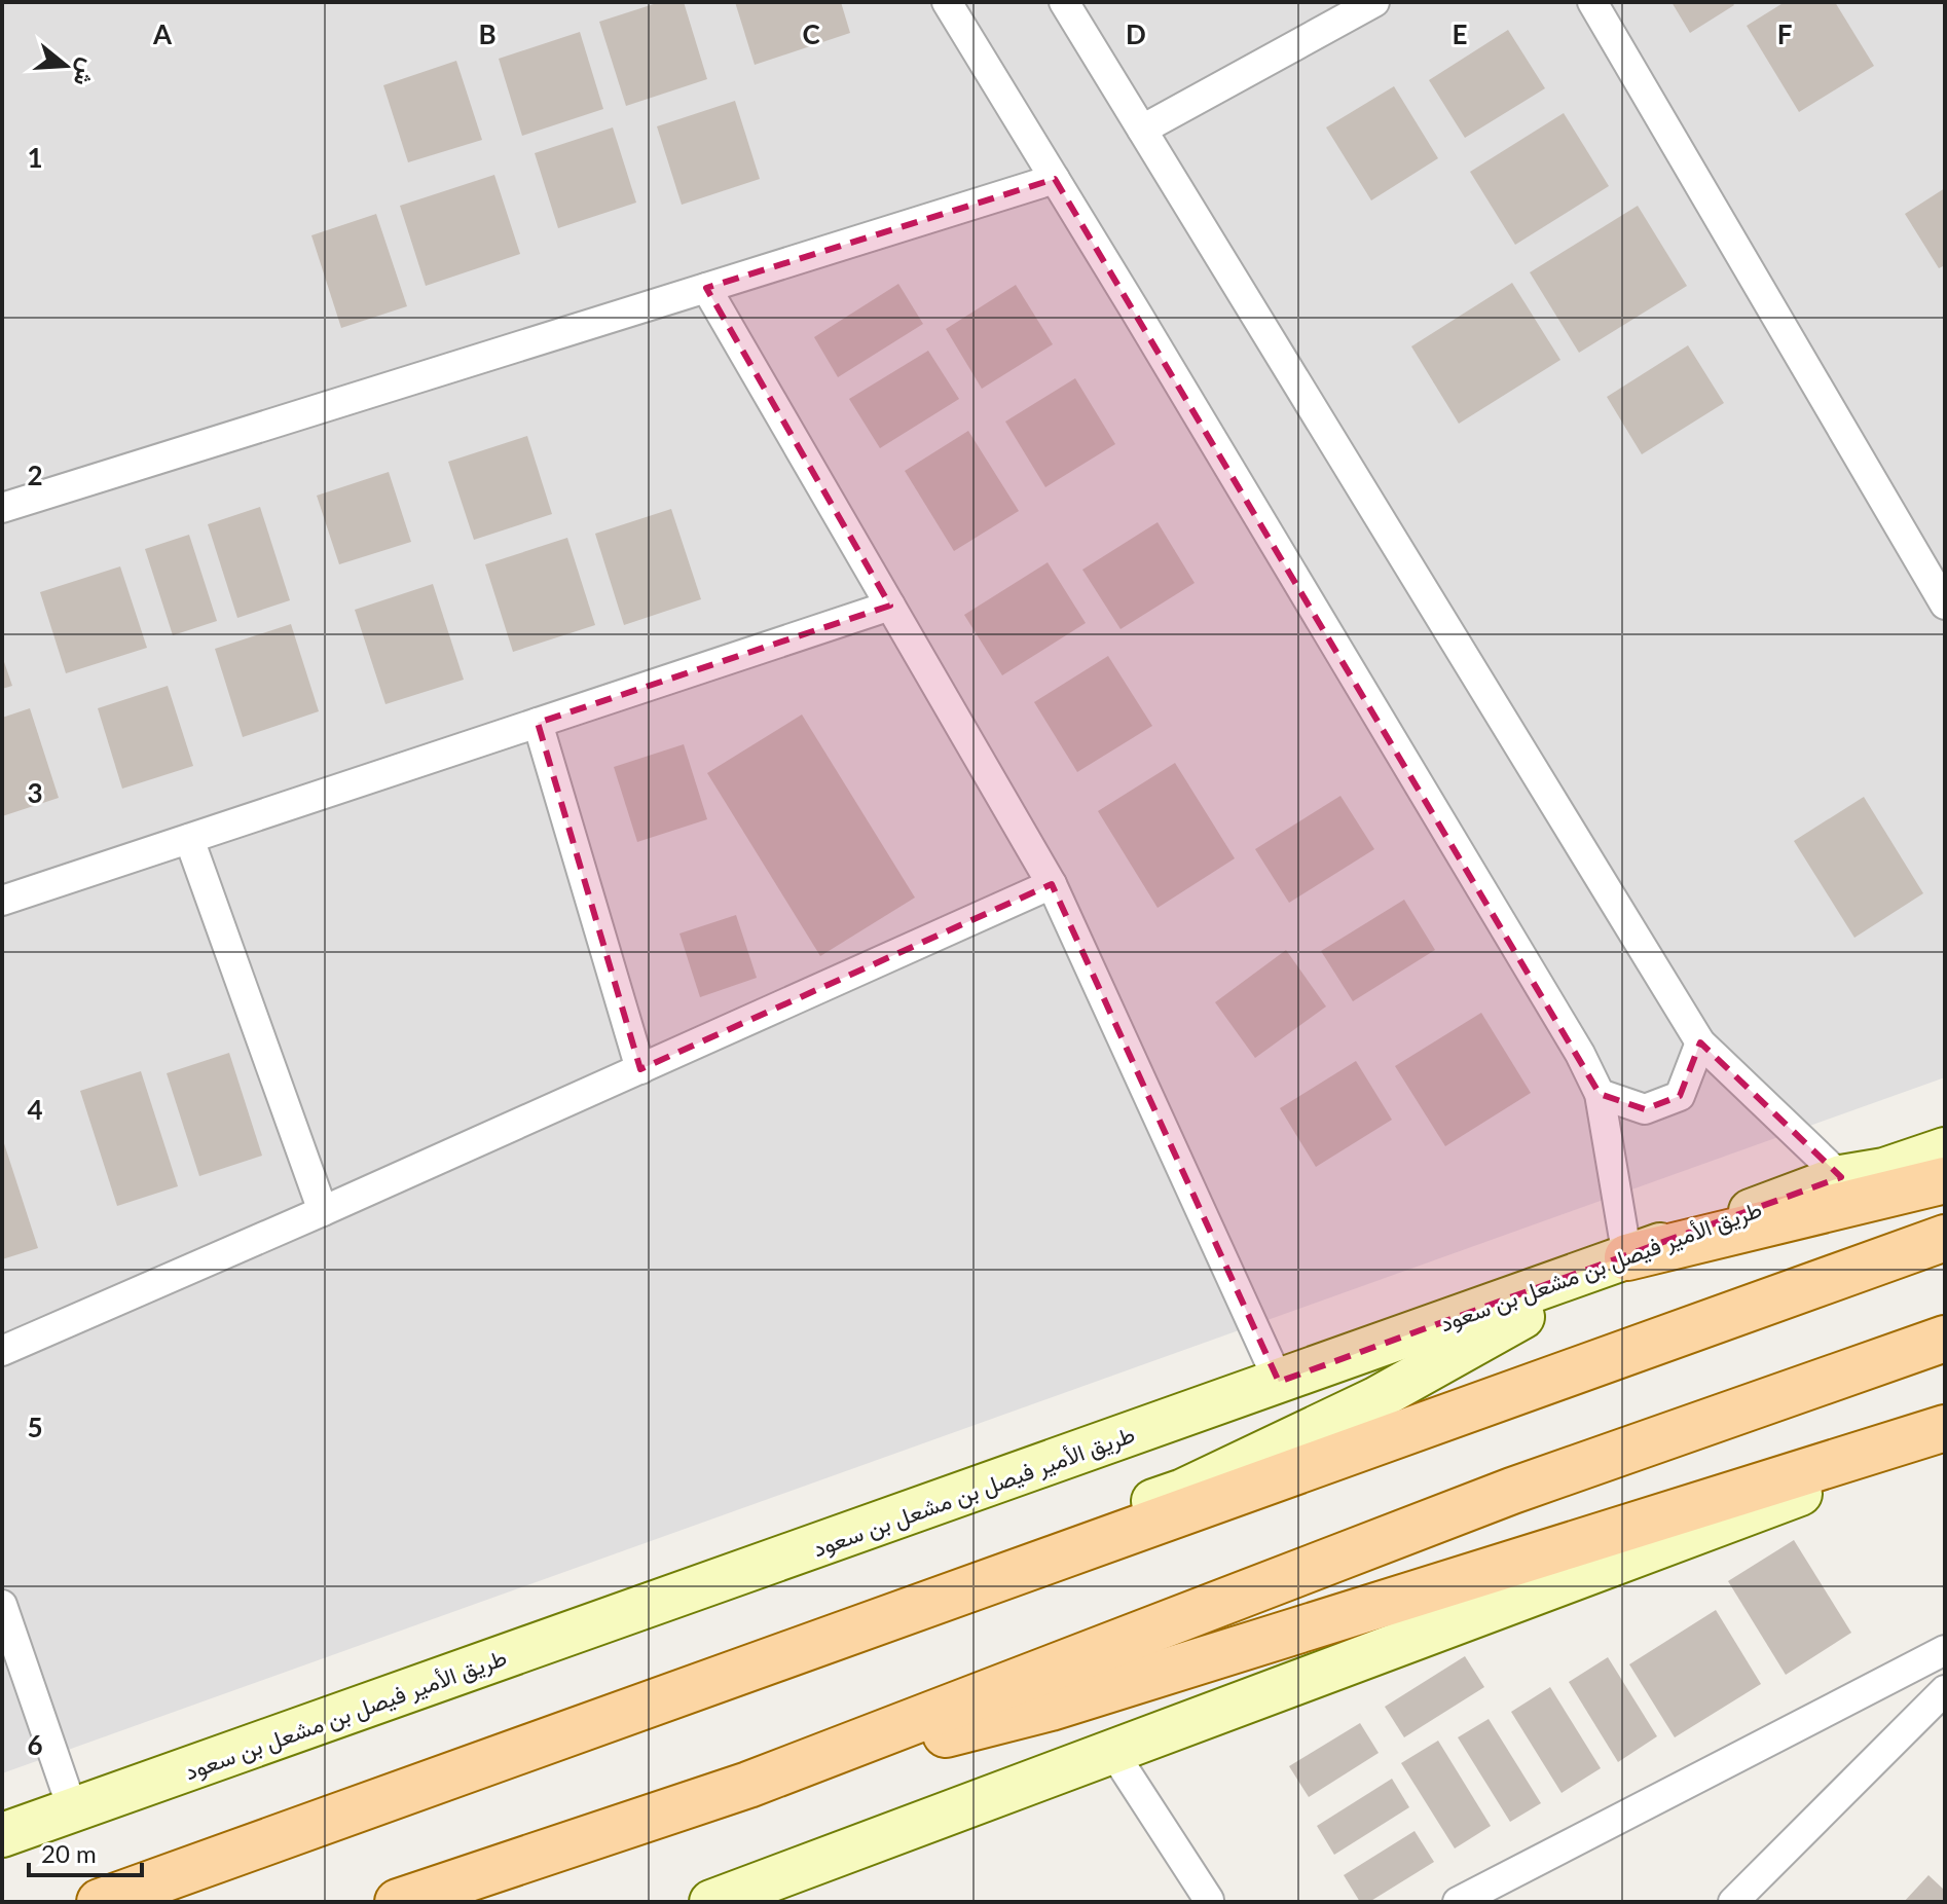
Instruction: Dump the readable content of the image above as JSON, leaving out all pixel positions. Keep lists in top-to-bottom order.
{
  "streets": {
    "main road": ["طريق الأمير فيصل بن مشعل بن سعود"]
  },
  "scale_bar": "20 m",
  "north": "right",
  "grid": {
    "columns": [
      "A",
      "B",
      "C",
      "D",
      "E",
      "F"
    ],
    "rows": [
      "1",
      "2",
      "3",
      "4",
      "5",
      "6"
    ]
  }
}
